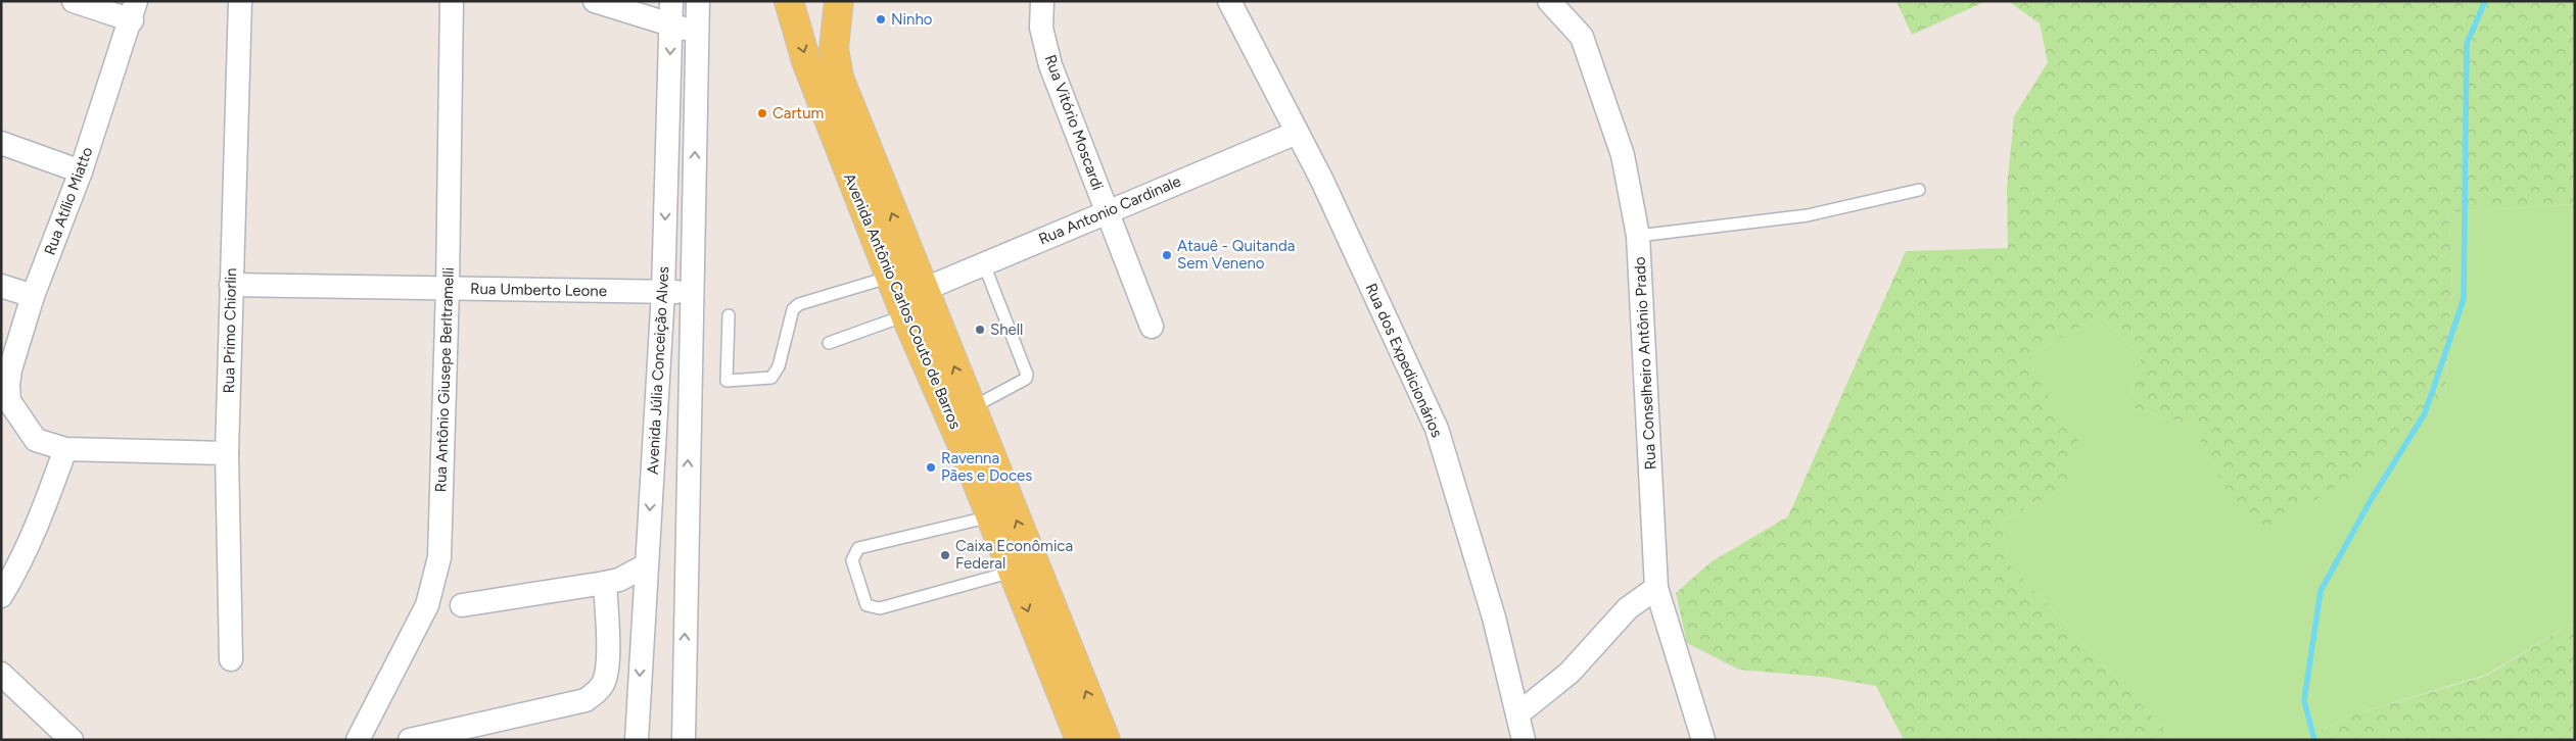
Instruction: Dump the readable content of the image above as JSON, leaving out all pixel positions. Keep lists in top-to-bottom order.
{
  "streets": {
    "main road": ["Avenida Antônio Carlos Couto de Barros"],
    "street": [
      "Rua Vitório Moscardi",
      "Rua Atílio Miatto",
      "Rua Antonio Cardinale",
      "Rua Umberto Leone",
      "Rua Primo Chiorlin",
      "Rua dos Expedicionários",
      "Rua Conselheiro Antônio Prado",
      "Avenida Júlia Conceição Alves",
      "Rua Antônio Giusepe Berltramelli"
    ]
  },
  "crossings": [
    ["Rua Vitório Moscardi", "Rua Antonio Cardinale"],
    ["Rua Antonio Cardinale", "Avenida Antônio Carlos Couto de Barros"],
    ["Rua Antonio Cardinale", "Rua dos Expedicionários"],
    ["Rua Umberto Leone", "Rua Primo Chiorlin"],
    ["Rua Umberto Leone", "Avenida Júlia Conceição Alves"],
    ["Rua Umberto Leone", "Rua Antônio Giusepe Berltramelli"]
  ],
  "places": [
    "Ninho",
    "Cartum",
    "Atauê - Quitanda Sem Veneno",
    "Shell",
    "Ravenna Pães e Doces",
    "Caixa Econômica Federal"
  ]
}
